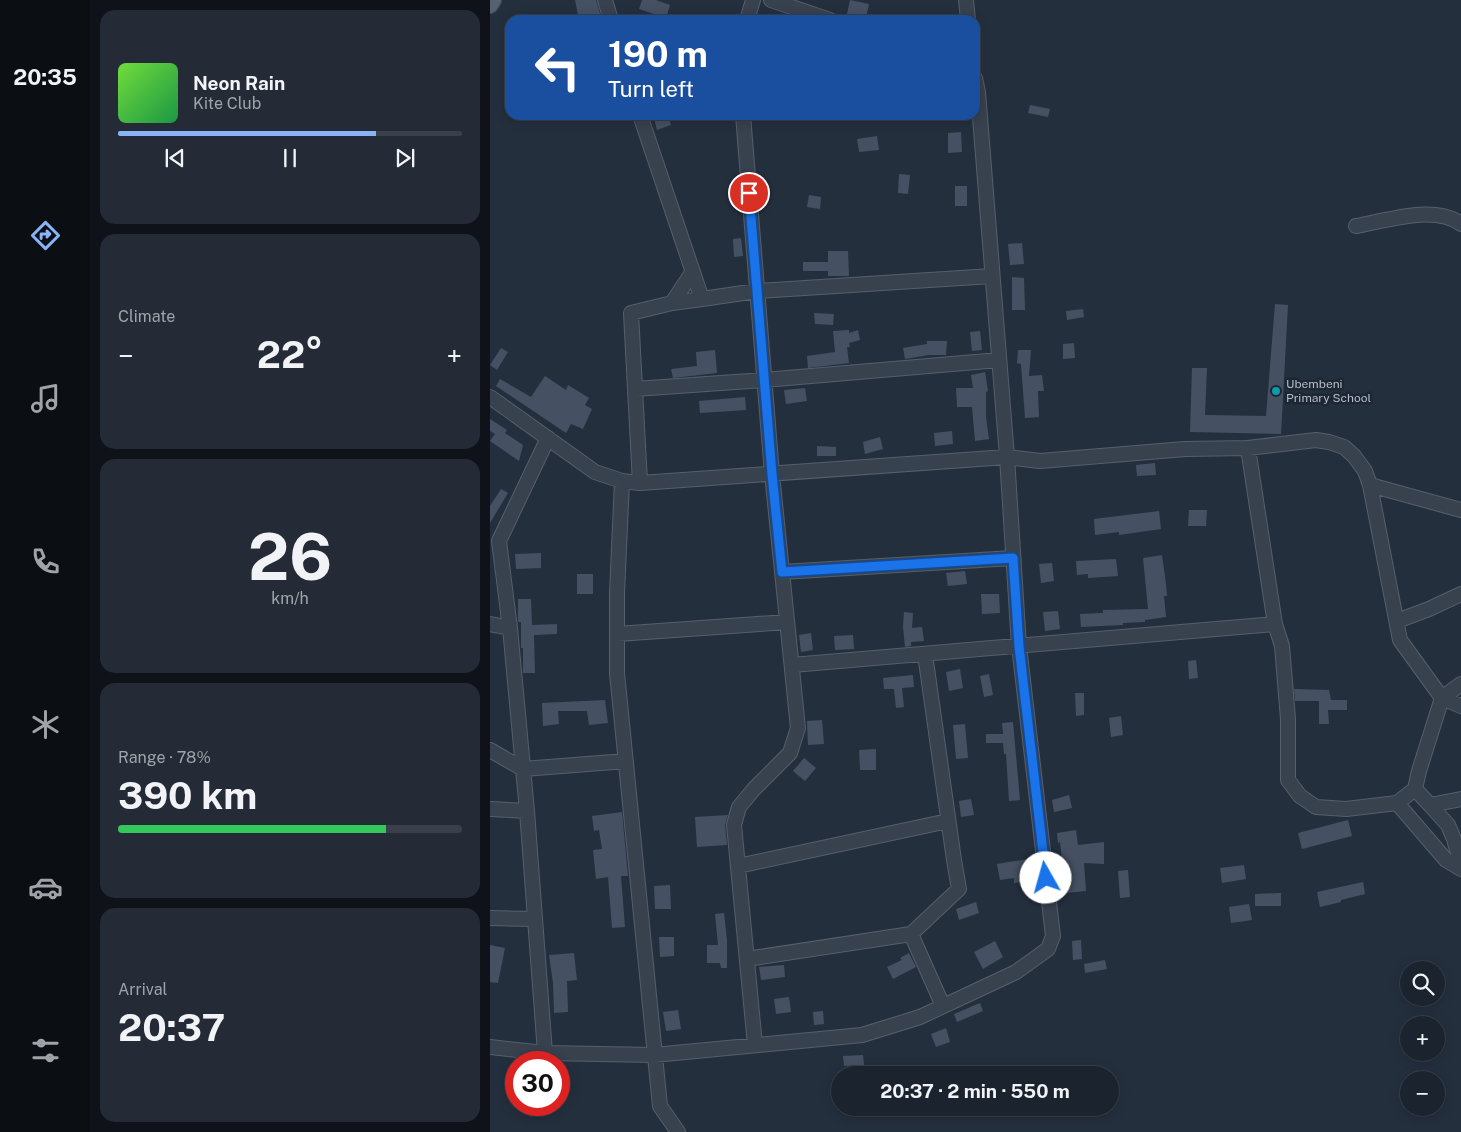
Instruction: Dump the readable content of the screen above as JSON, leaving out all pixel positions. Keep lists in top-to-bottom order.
{
  "places": ["Ubembeni Primary School"],
  "page": {
    "tabs": "20:35",
    "turn": ["190 m", "Turn left"],
    "song": ["Neon Rain", "Kite Club"],
    "tile": [
      "Climate",
      ["26", "km/h"],
      ["Range · 78%", "390 km"],
      ["Arrival", "20:37"]
    ],
    "heat": ["−", "22°", "+"],
    "map_buttons": ["+", "−"],
    "limit": "30",
    "trip": "20:37 · 2 min · 550 m"
  }
}
